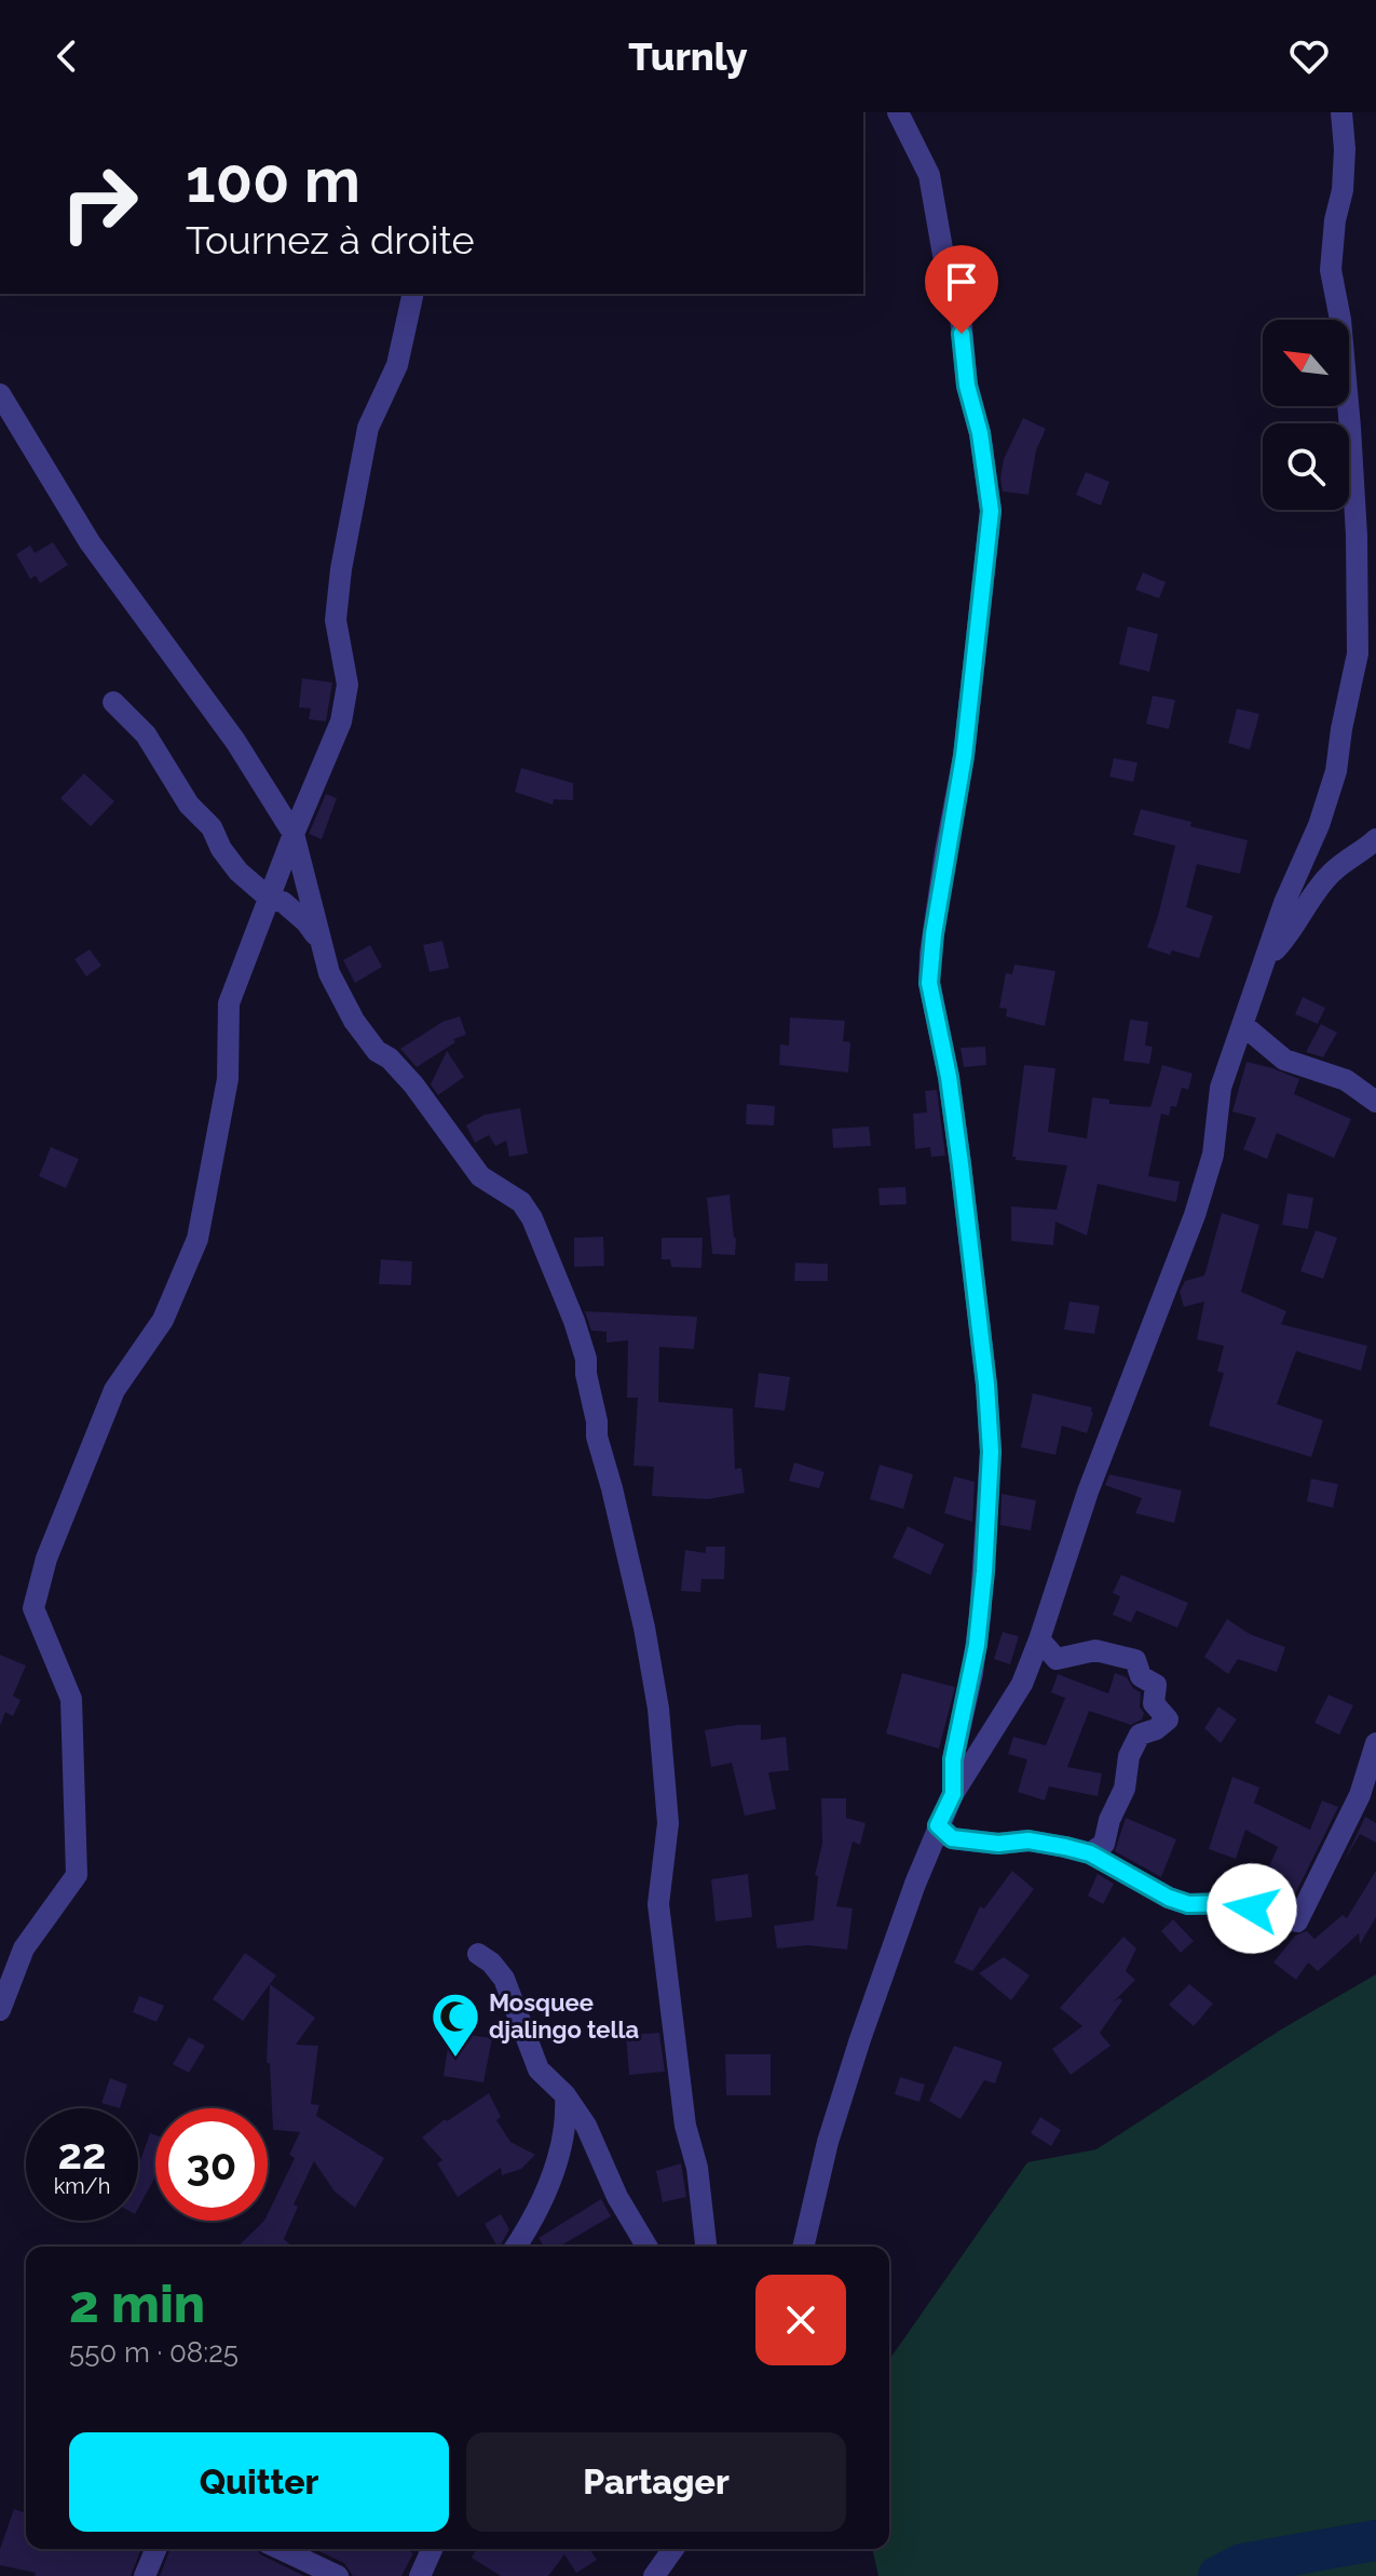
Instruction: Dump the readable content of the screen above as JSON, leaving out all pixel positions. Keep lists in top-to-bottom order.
{
  "places": {
    "mosque": ["Mosquee djalingo tella"]
  },
  "north": "top left",
  "page": {
    "header": "Turnly",
    "turn": ["100 m", "Tournez à droite"],
    "speed": "22 km/h",
    "limit": "30",
    "heading": ["2 min", "550 m · 08:25"],
    "buttons": ["Quitter", "Partager"]
  }
}
